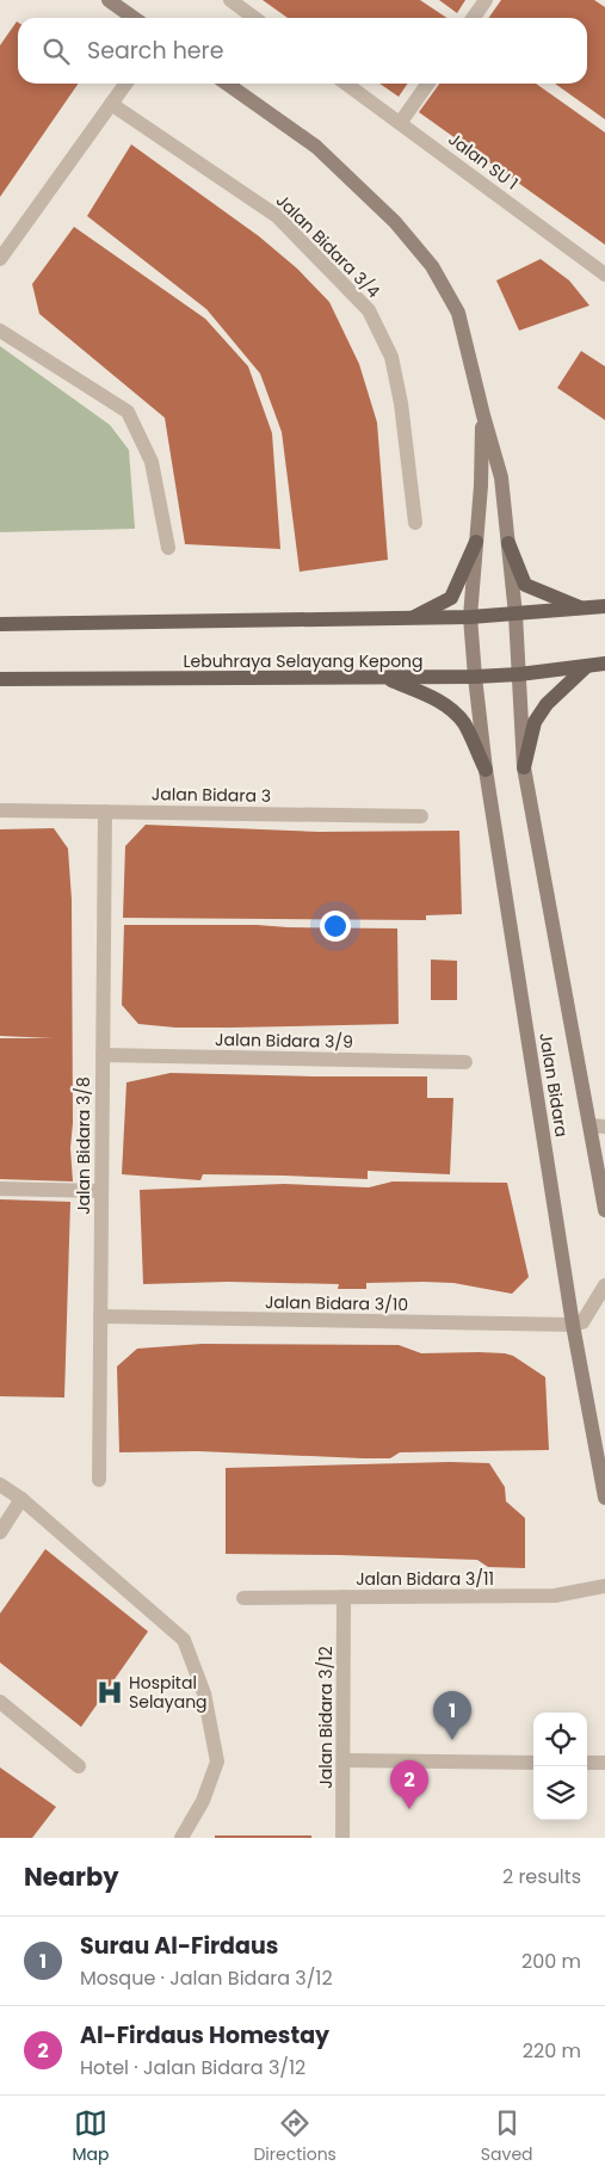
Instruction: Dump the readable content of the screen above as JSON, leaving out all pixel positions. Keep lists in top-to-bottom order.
{
  "streets": {
    "main road": ["Lebuhraya Selayang Kepong", "Jalan Bidara"],
    "street": [
      "Jalan SU 1",
      "Jalan Bidara 3/4",
      "Jalan Bidara 3",
      "Jalan Bidara 3/9",
      "Jalan Bidara 3/8",
      "Jalan Bidara 3/10",
      "Jalan Bidara 3/11",
      "Jalan Bidara 3/12"
    ]
  },
  "crossings": [
    ["Lebuhraya Selayang Kepong", "Jalan Bidara"],
    ["Jalan Bidara 3", "Jalan Bidara 3/8"],
    ["Jalan Bidara 3/9", "Jalan Bidara 3/8"],
    ["Jalan Bidara", "Jalan Bidara 3/10"],
    ["Jalan Bidara 3/8", "Jalan Bidara 3/10"],
    ["Jalan Bidara 3/11", "Jalan Bidara 3/12"]
  ],
  "places": {
    "hospital": ["Hospital Selayang"]
  },
  "page": {
    "search": "Search here",
    "pins": ["1", "2"],
    "heading": ["Nearby", "2 results"],
    "list": [
      {
        "mark": "1",
        "name": "Surau Al-Firdaus",
        "note": "Mosque · Jalan Bidara 3/12",
        "value": "200 m"
      },
      {
        "mark": "2",
        "name": "Al-Firdaus Homestay",
        "note": "Hotel · Jalan Bidara 3/12",
        "value": "220 m"
      }
    ],
    "nav": ["Map", "Directions", "Saved"]
  }
}
